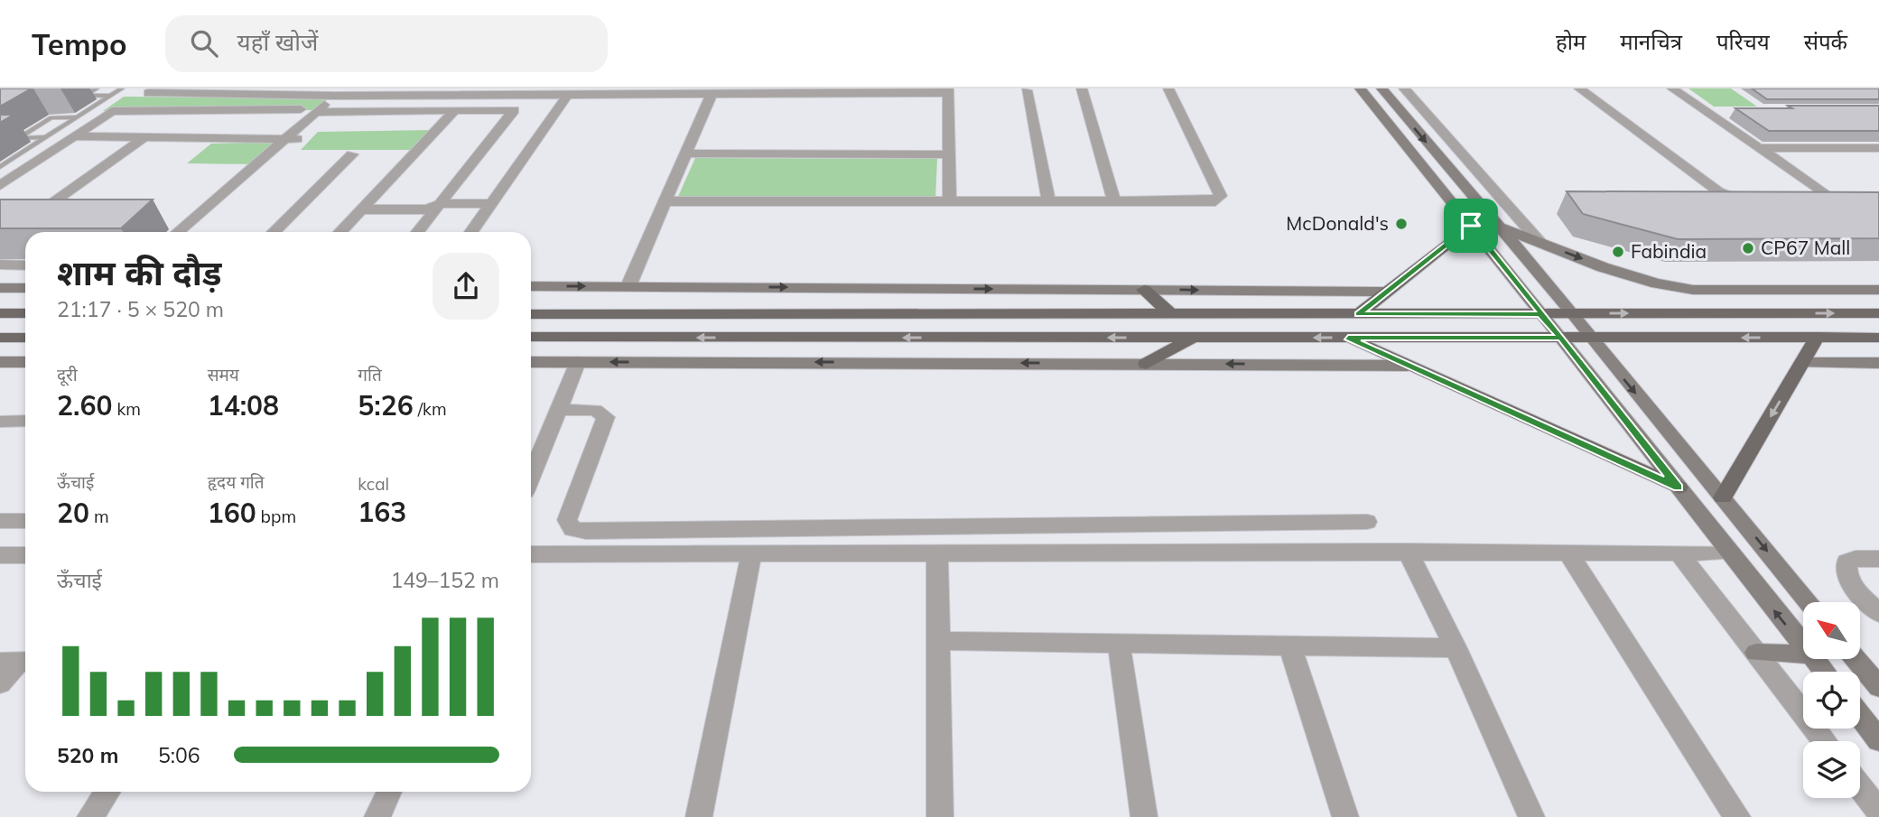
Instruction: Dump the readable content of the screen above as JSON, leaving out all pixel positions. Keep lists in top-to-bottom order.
{
  "places": ["McDonald's", "CP67 Mall", "Fabindia"],
  "north": "top left",
  "page": {
    "header": "Tempo",
    "search": "यहाँ खोजें",
    "nav": [
      "होम",
      "मानचित्र",
      "परिचय",
      "संपर्क"
    ],
    "heading": ["शाम की दौड़", "21:17 · 5 × 520 m"],
    "stats": [
      ["दूरी", "2.60 km"],
      ["समय", "14:08"],
      ["गति", "5:26 /km"],
      ["ऊँचाई", "20 m"],
      ["हृदय गति", "160 bpm"],
      ["kcal", "163"]
    ],
    "chart": ["ऊँचाई", "149–152 m"],
    "list": [
      {
        "name": "520 m",
        "note": "5:06"
      }
    ]
  }
}
